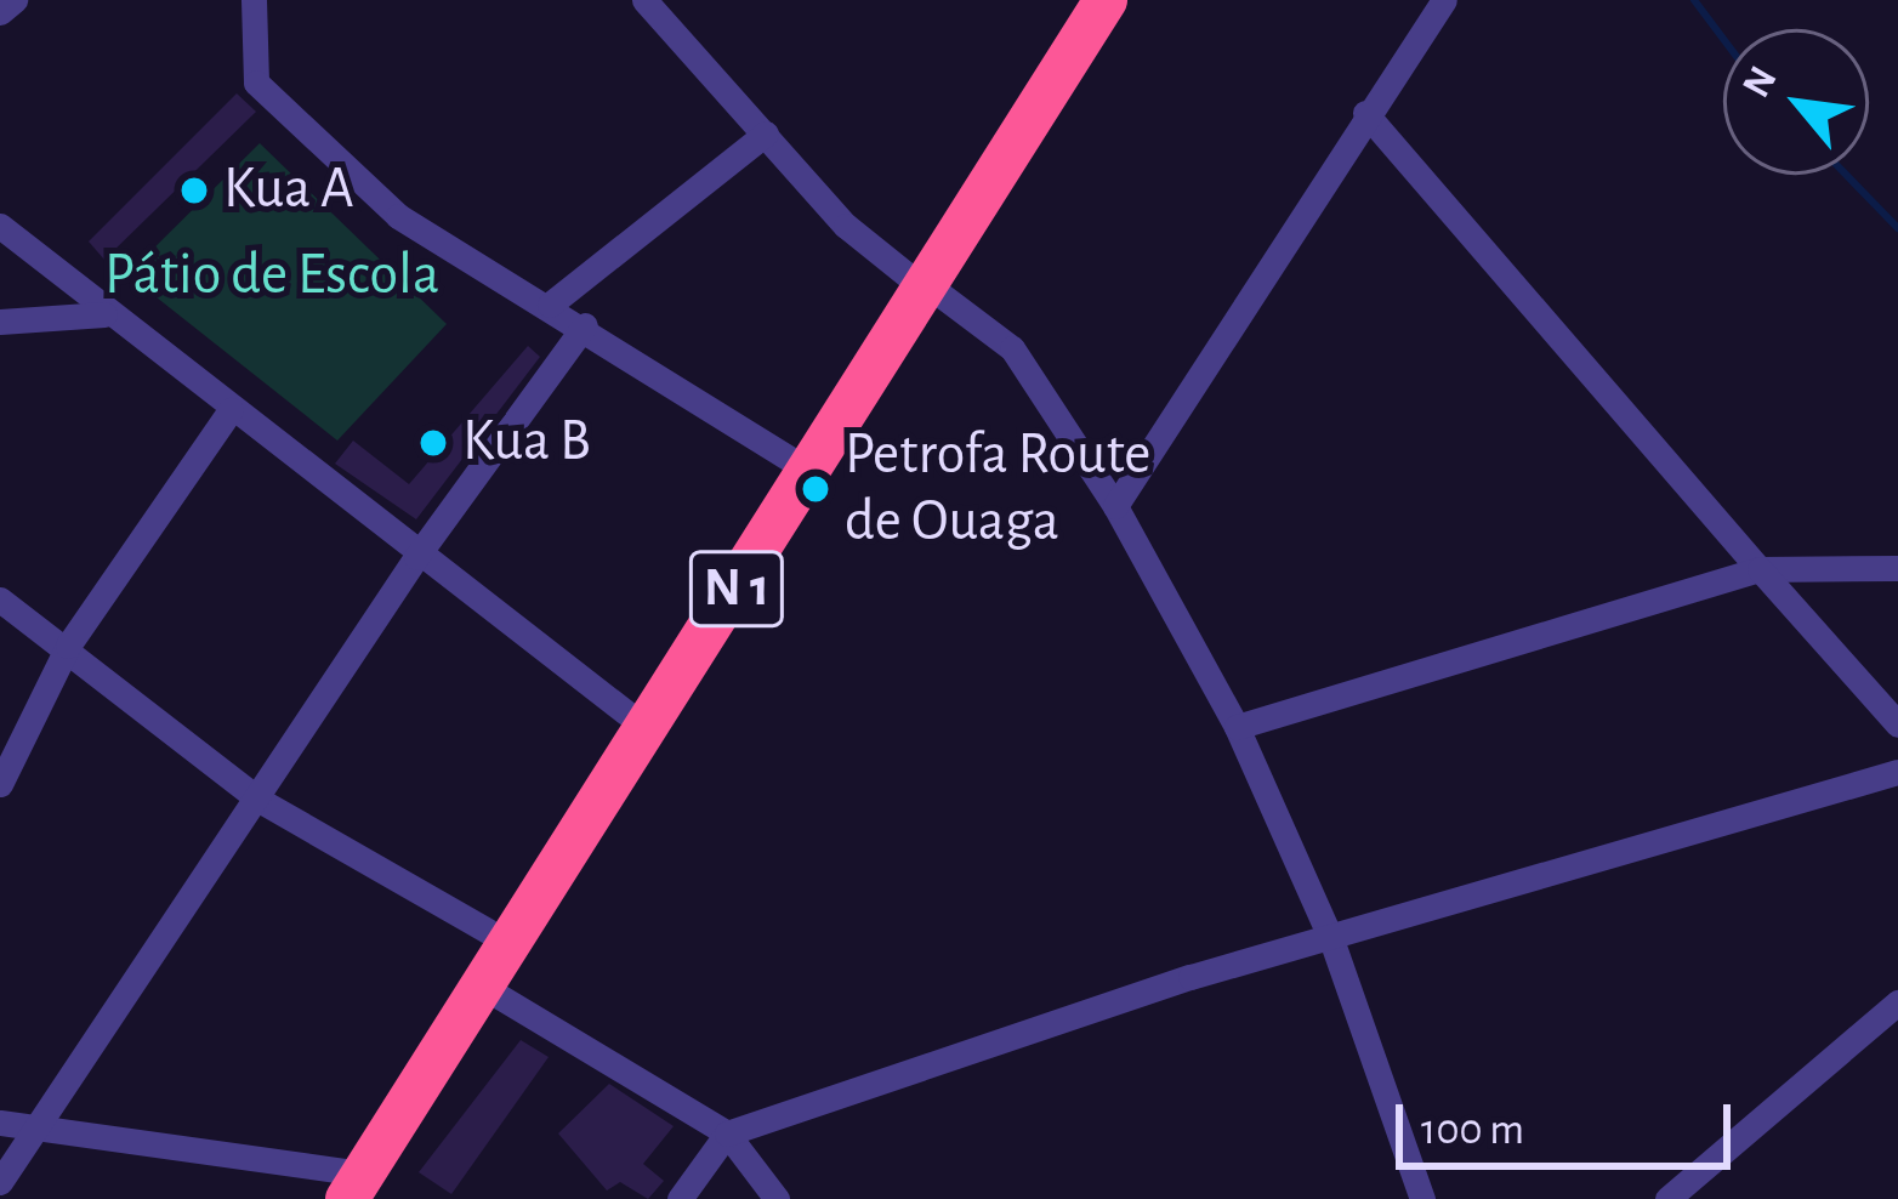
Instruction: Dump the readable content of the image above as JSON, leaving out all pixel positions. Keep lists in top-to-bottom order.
{
  "streets": {
    "highway": ["N 1"]
  },
  "parks": ["Pátio de Escola"],
  "places": ["Kua A", "Kua B", "Petrofa Route de Ouaga"],
  "scale_bar": "100 m",
  "north": "top left"
}
